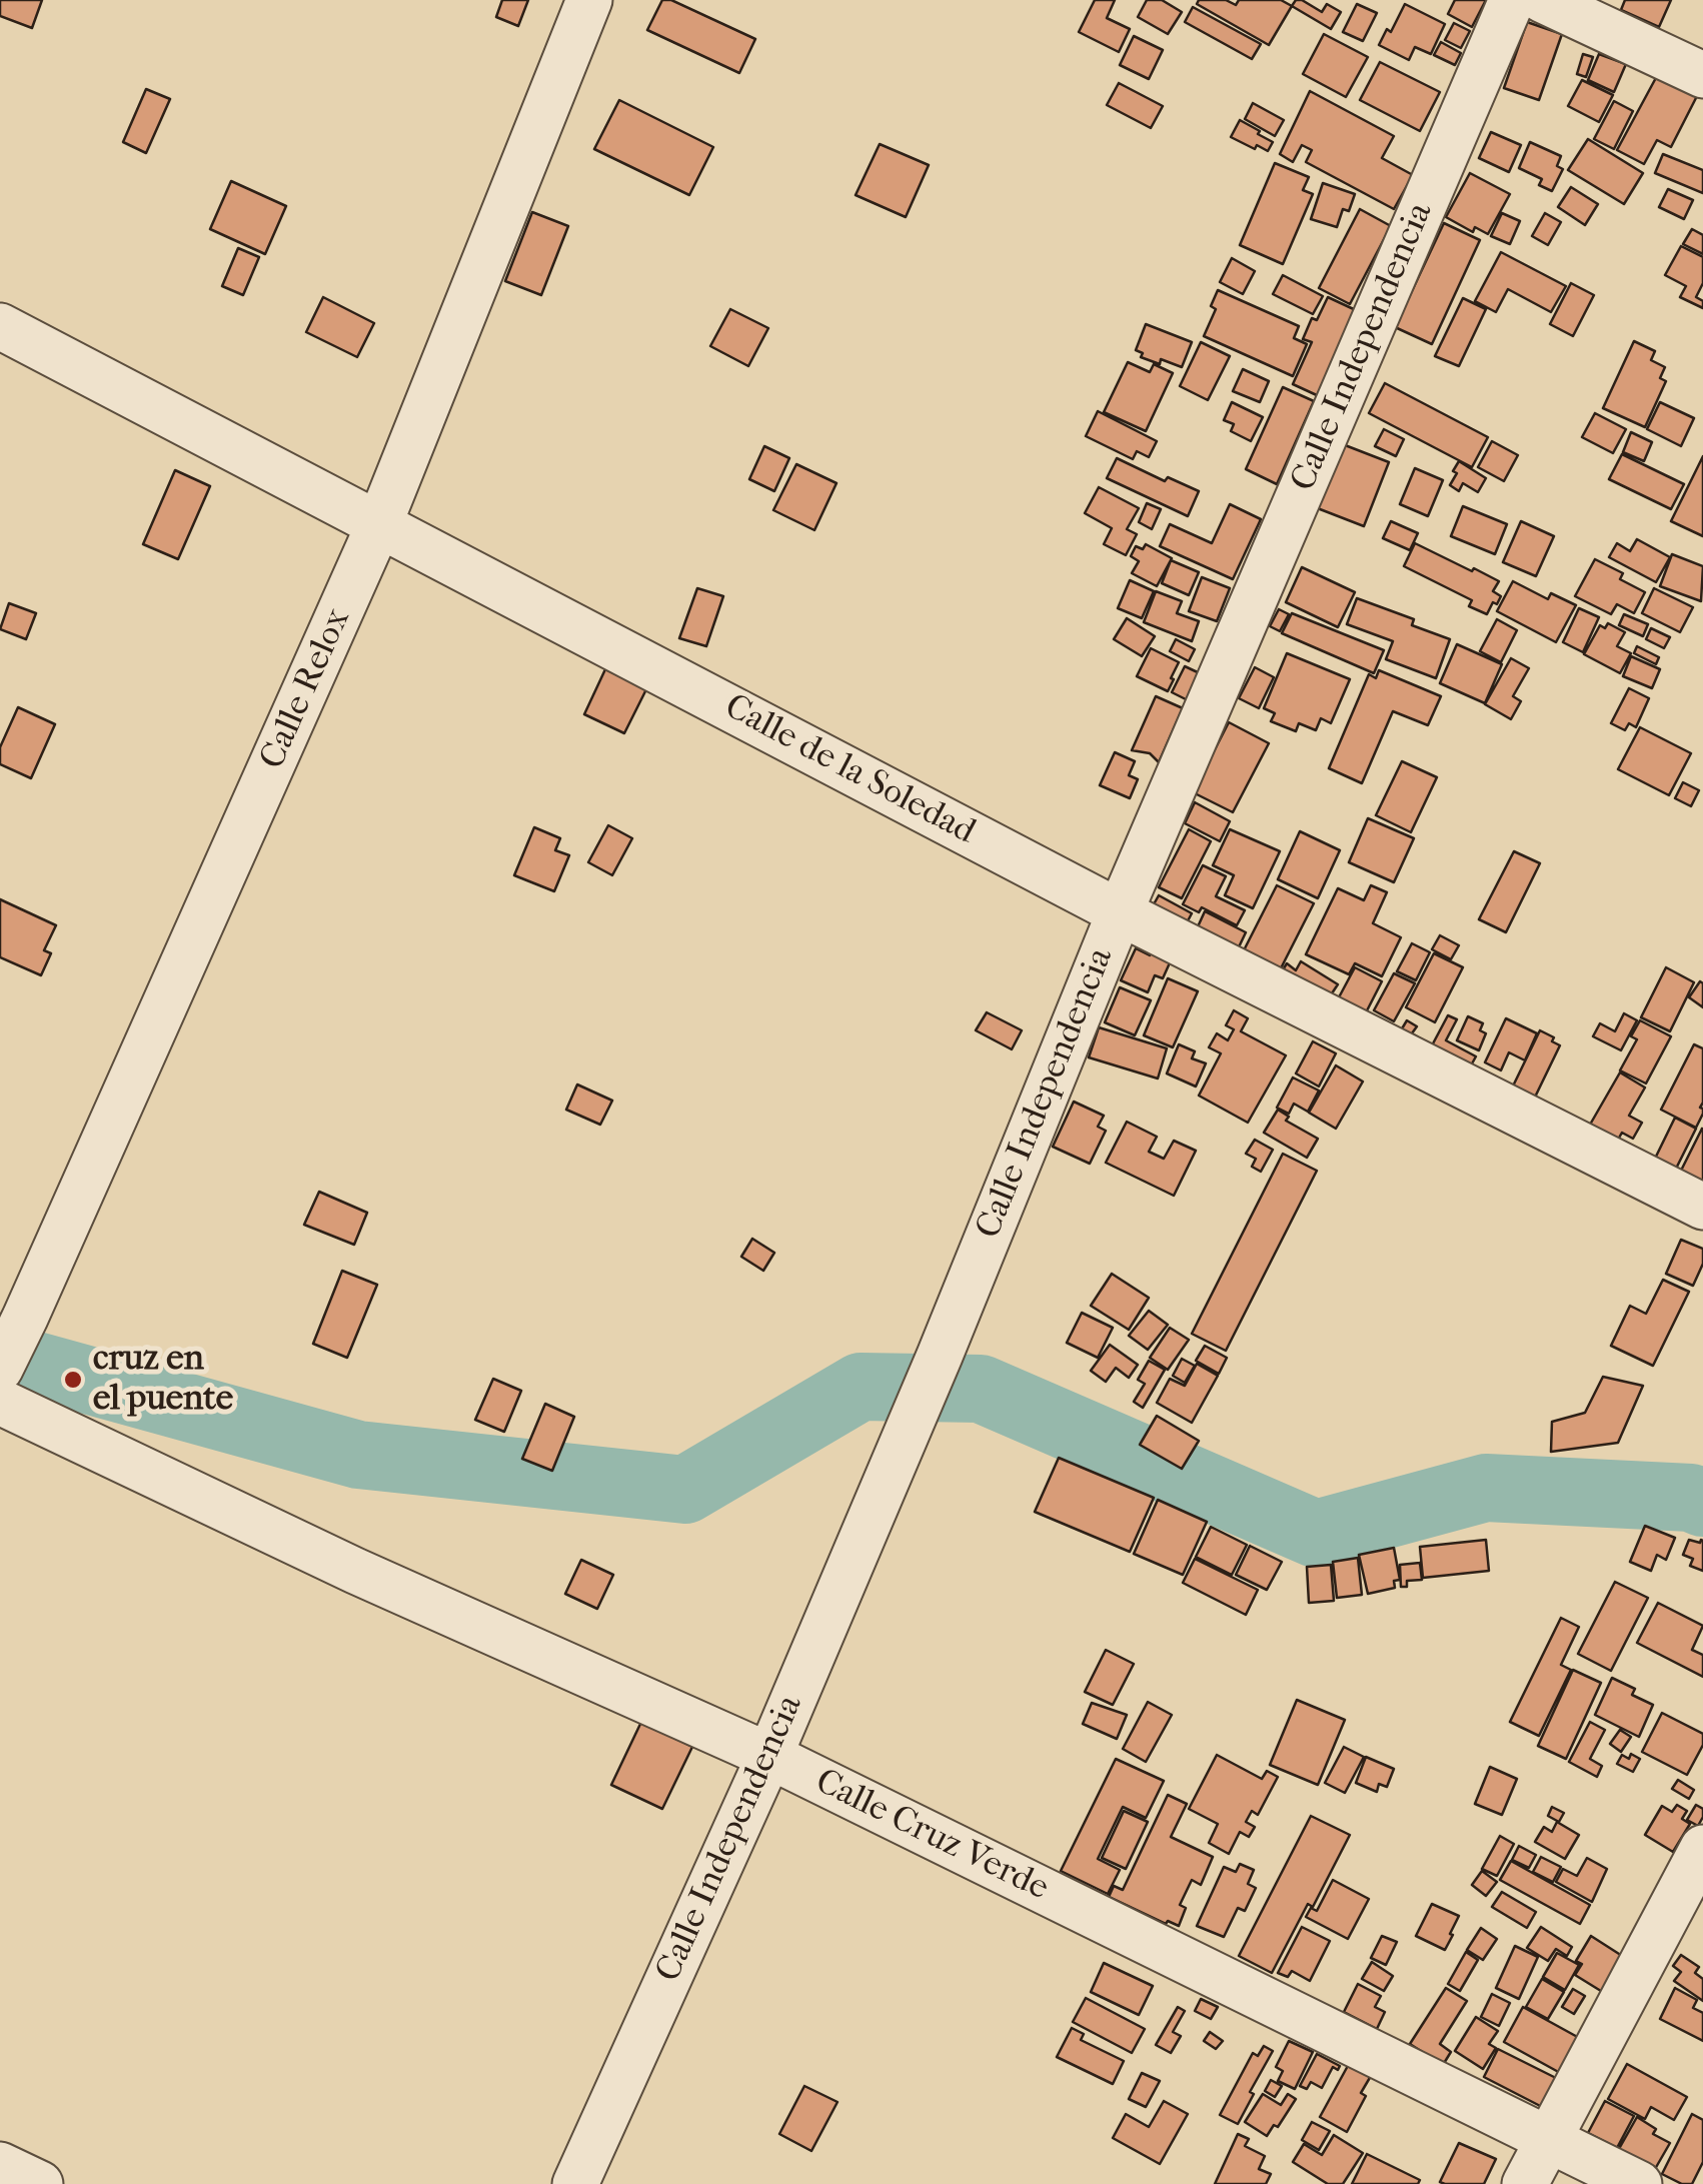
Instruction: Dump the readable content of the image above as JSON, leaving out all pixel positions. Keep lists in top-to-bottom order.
{
  "streets": {
    "street": [
      "Calle Independencia",
      "Calle Relox",
      "Calle de la Soledad",
      "Calle Cruz Verde"
    ]
  },
  "crossings": [
    ["Calle Independencia", "Calle de la Soledad"],
    ["Calle Independencia", "Calle Cruz Verde"],
    ["Calle Relox", "Calle de la Soledad"],
    ["Calle Relox", "Calle Cruz Verde"]
  ],
  "places": ["cruz en el puente"]
}
